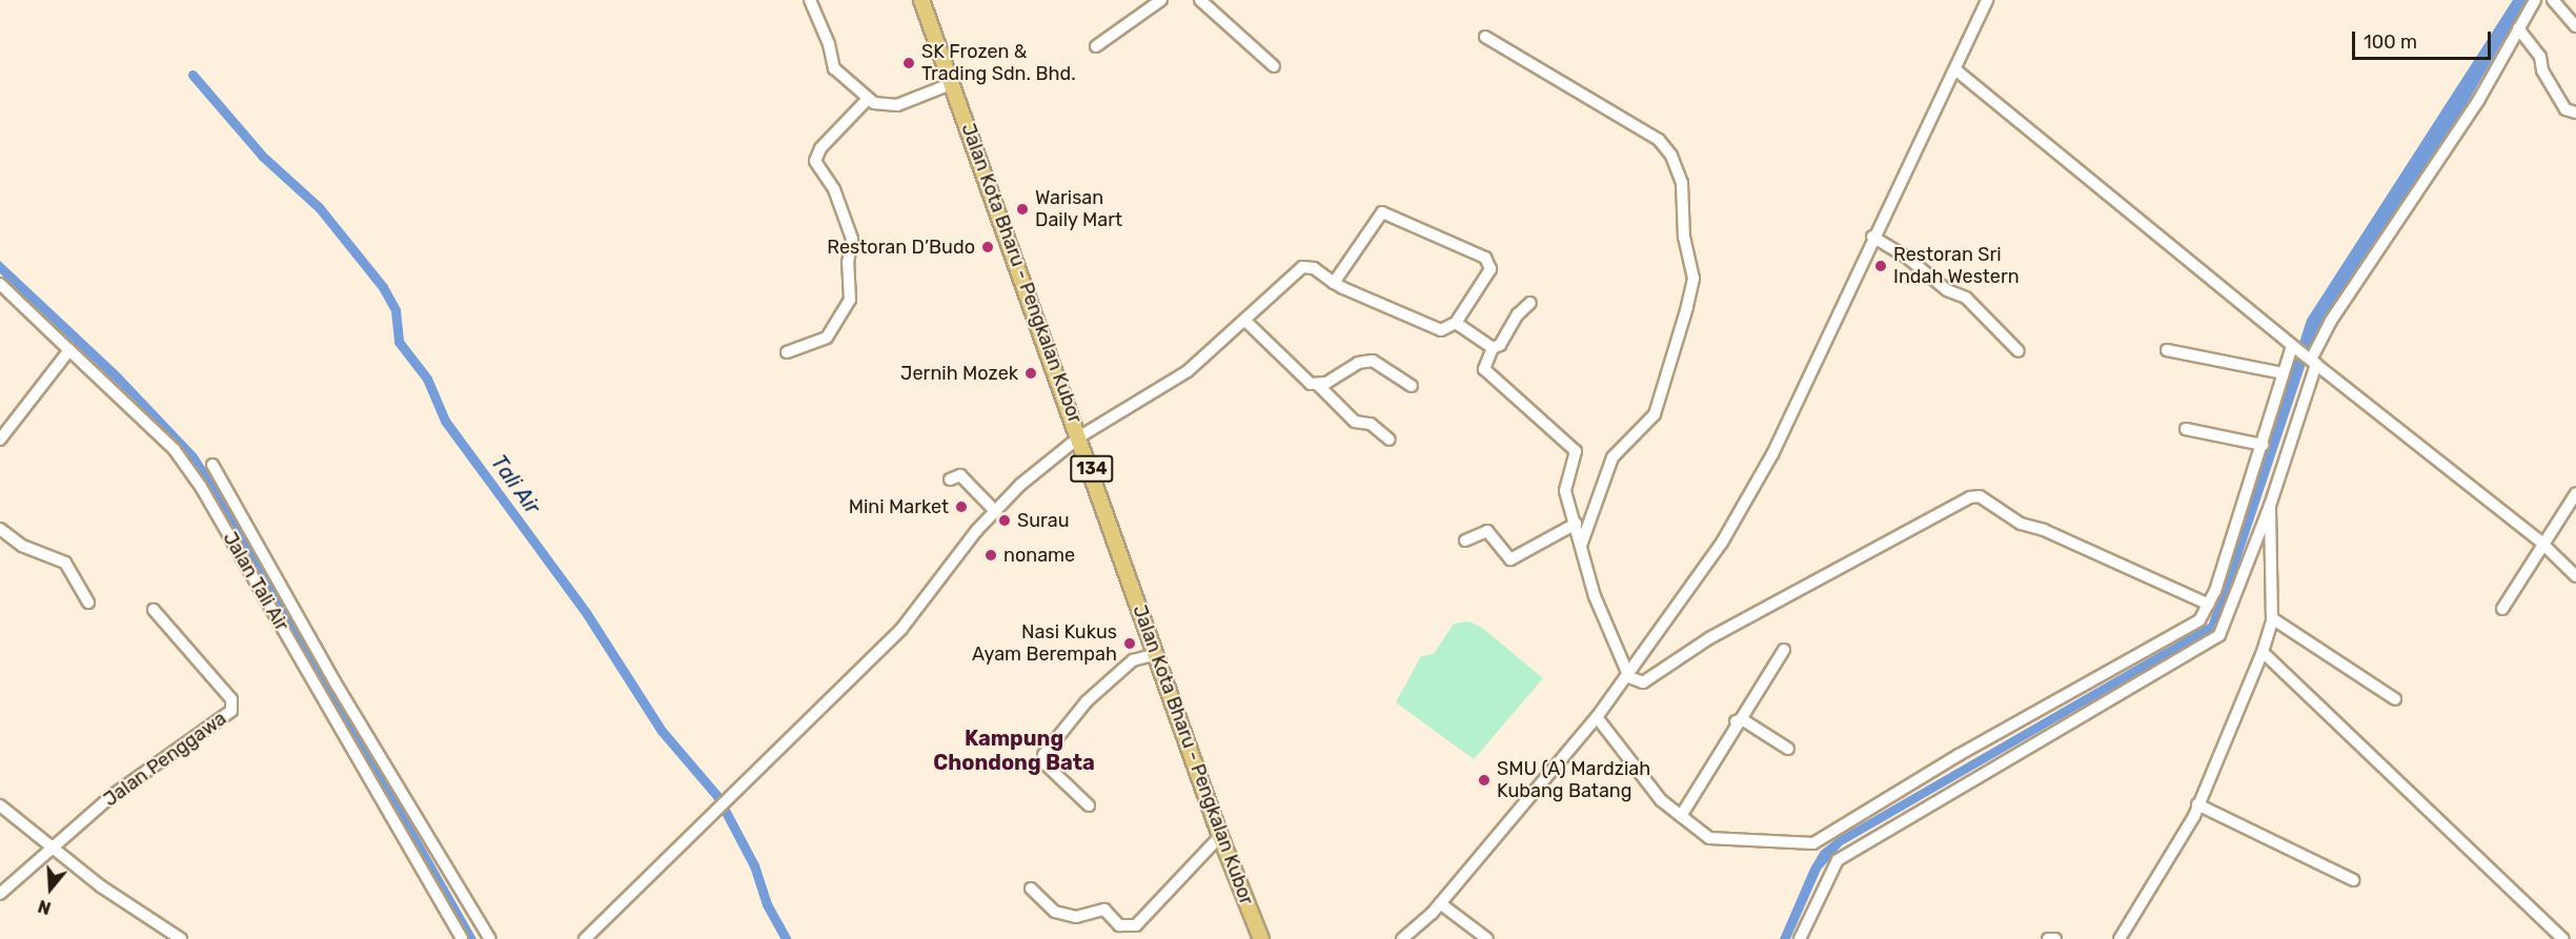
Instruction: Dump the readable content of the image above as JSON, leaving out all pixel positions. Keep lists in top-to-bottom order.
{
  "streets": {
    "main road": ["Jalan Kota Bharu - Pengkalan Kubor", "134"],
    "street": ["Jalan Tali Air", "Jalan Penggawa"]
  },
  "districts": ["Kampung Chondong Bata"],
  "water": ["Tali Air"],
  "places": [
    "SK Frozen & Trading Sdn. Bhd.",
    "Warisan Daily Mart",
    "Restoran D’Budo",
    "Restoran Sri Indah Western",
    "Jernih Mozek",
    "Mini Market",
    "Surau",
    "noname",
    "Nasi Kukus Ayam Berempah",
    "SMU (A) Mardziah Kubang Batang"
  ],
  "scale_bar": "100 m",
  "north": "bottom"
}
